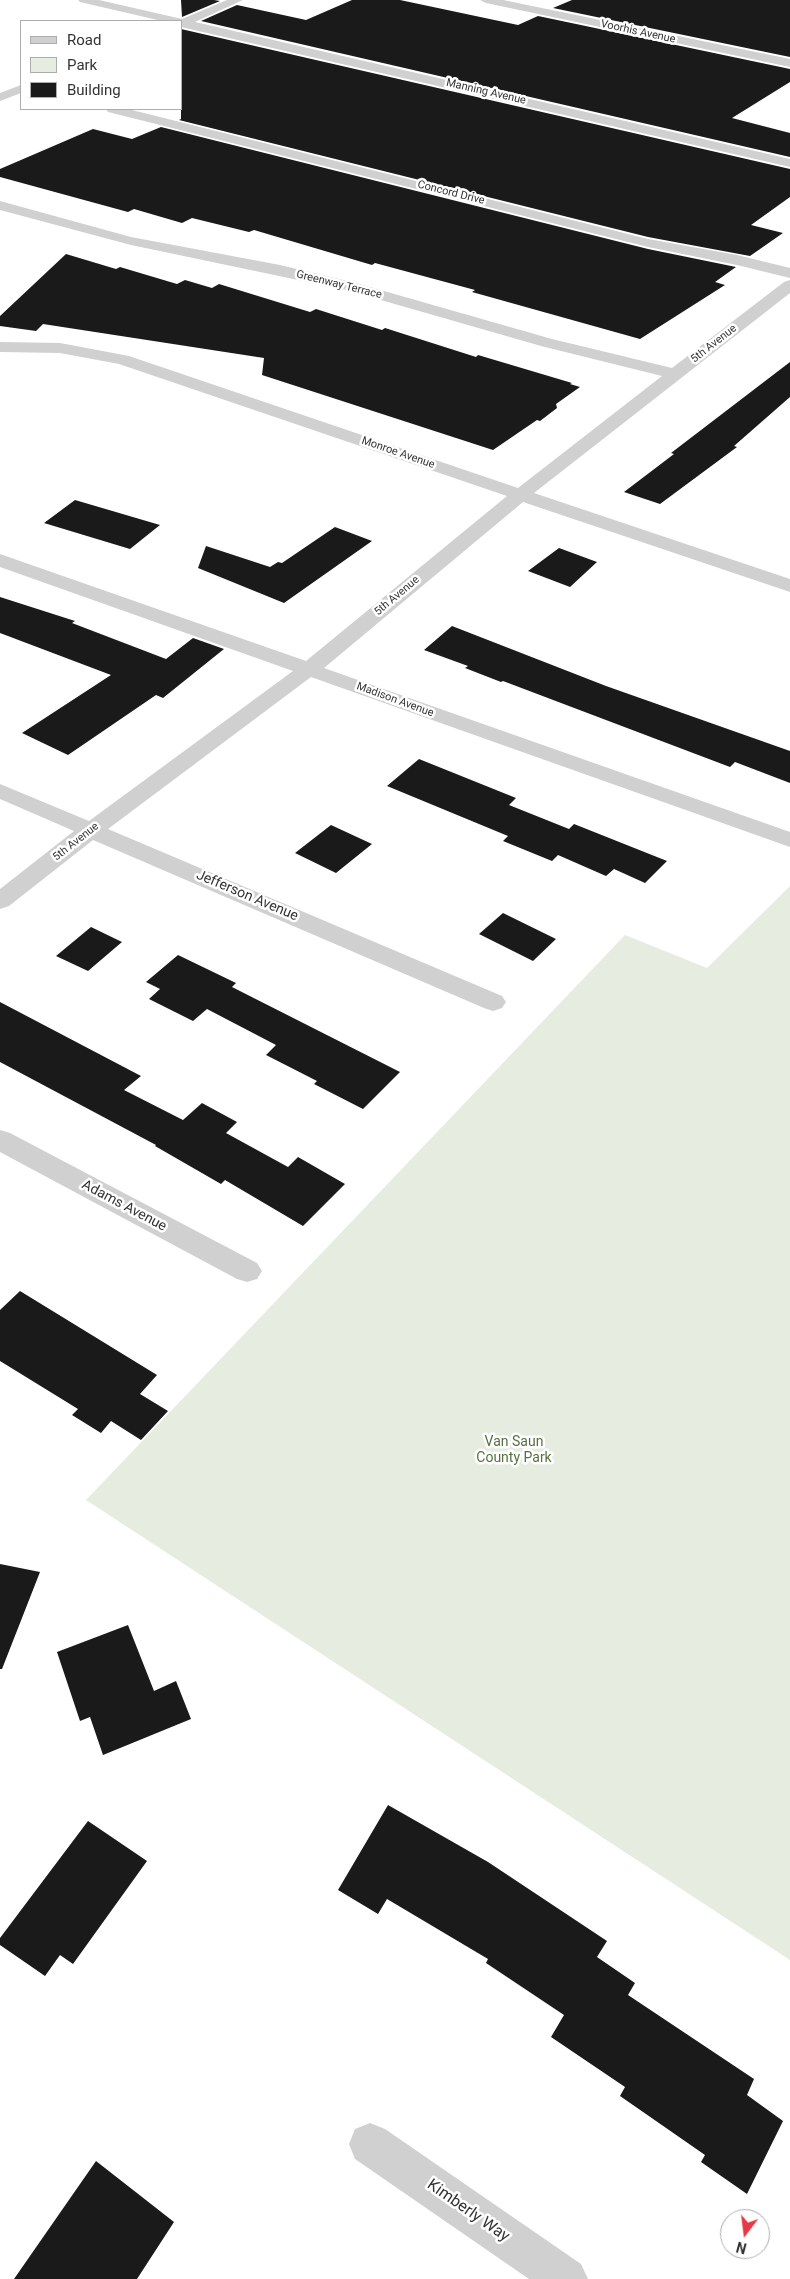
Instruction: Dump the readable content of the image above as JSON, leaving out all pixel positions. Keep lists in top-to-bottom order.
{
  "streets": {
    "street": [
      "Voorhis Avenue",
      "Manning Avenue",
      "Concord Drive",
      "Greenway Terrace",
      "5th Avenue",
      "Monroe Avenue",
      "Madison Avenue",
      "Jefferson Avenue",
      "Adams Avenue",
      "Kimberly Way"
    ]
  },
  "crossings": [
    ["Greenway Terrace", "5th Avenue"],
    ["5th Avenue", "Monroe Avenue"],
    ["5th Avenue", "Madison Avenue"],
    ["5th Avenue", "Jefferson Avenue"]
  ],
  "parks": ["Van Saun County Park"],
  "legend": ["Road", "Park", "Building"],
  "north": "bottom"
}
